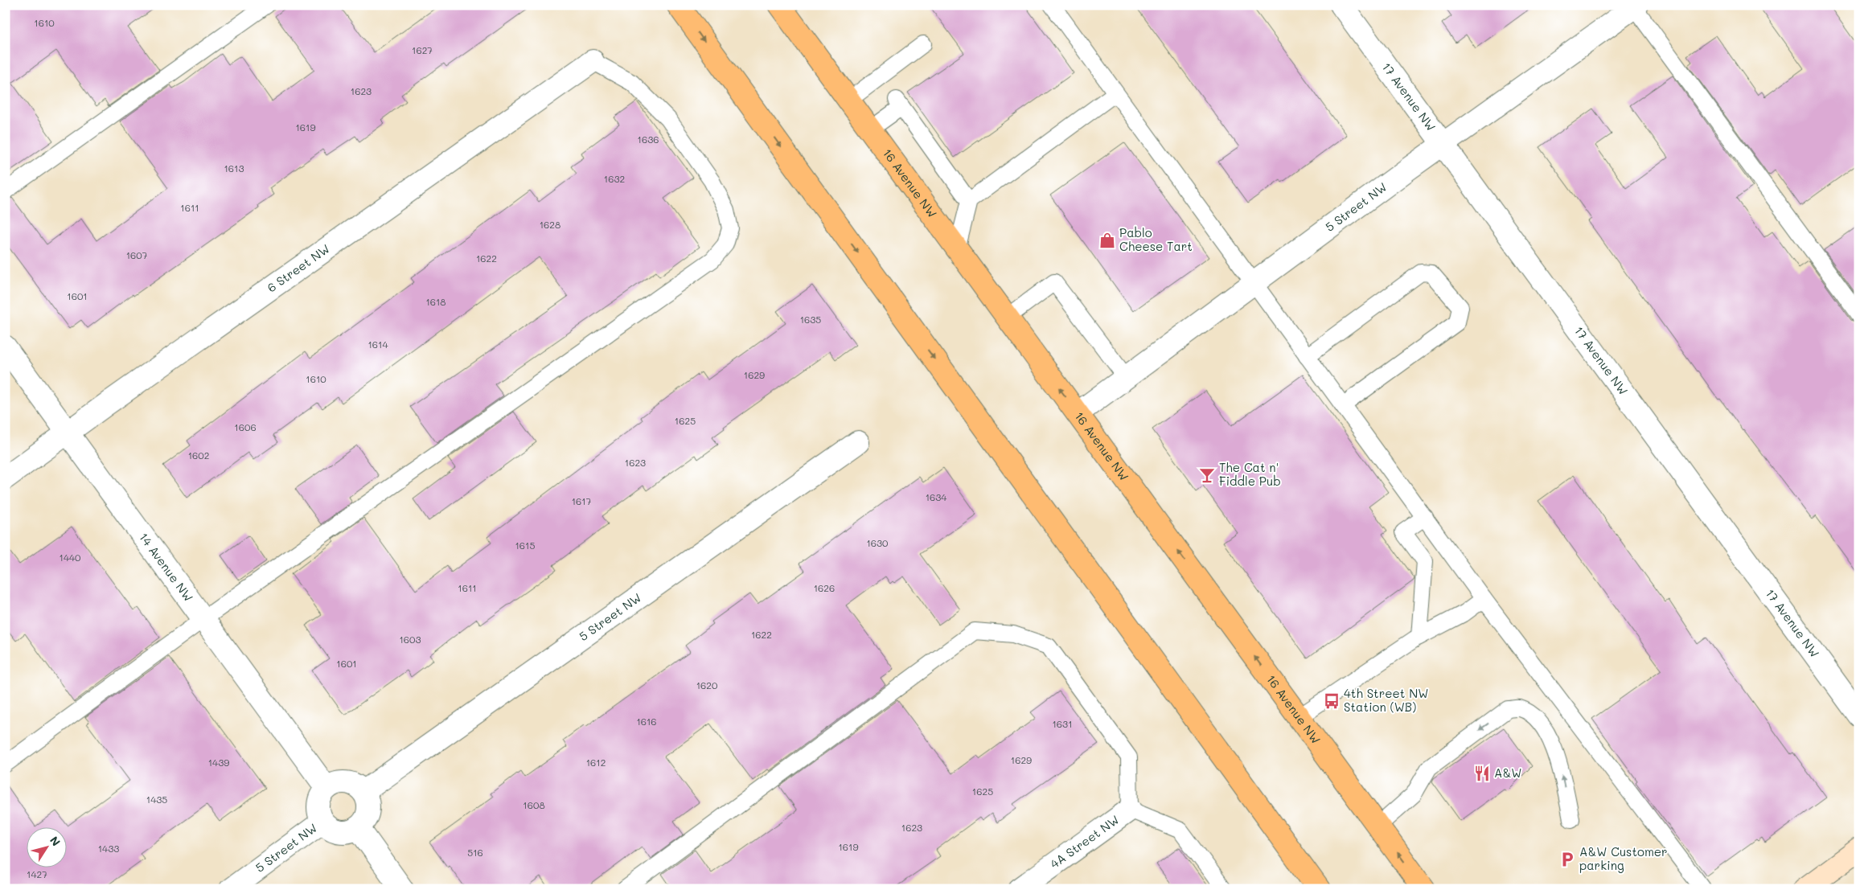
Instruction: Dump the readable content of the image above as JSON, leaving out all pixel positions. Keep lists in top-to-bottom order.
{
  "streets": {
    "highway": ["16 Avenue NW"],
    "street": [
      "17 Avenue NW",
      "5 Street NW",
      "6 Street NW",
      "14 Avenue NW",
      "4A Street NW"
    ]
  },
  "crossings": [
    ["17 Avenue NW", "5 Street NW"],
    ["16 Avenue NW", "5 Street NW"],
    ["5 Street NW", "14 Avenue NW"],
    ["6 Street NW", "14 Avenue NW"]
  ],
  "places": {
    "shop": ["Pablo Cheese Tart"],
    "bar": ["The Cat n' Fiddle Pub"],
    "bus stop": ["4th Street NW Station (WB)"],
    "restaurant": ["A&W"],
    "parking": ["A&W Customer parking"]
  },
  "house_numbers": [
    "1610",
    "1627",
    "1623",
    "1619",
    "1636",
    "1613",
    "1632",
    "1611",
    "1628",
    "1607",
    "1622",
    "1601",
    "1618",
    "1635",
    "1614",
    "1629",
    "1610",
    "1625",
    "1606",
    "1602",
    "1623",
    "1634",
    "1617",
    "1630",
    "1615",
    "1440",
    "1611",
    "1626",
    "1622",
    "1603",
    "1601",
    "1620",
    "1616",
    "1631",
    "1629",
    "1439",
    "1612",
    "1625",
    "1435",
    "1608",
    "1623",
    "1619",
    "1433",
    "516",
    "1427"
  ],
  "north": "top right"
}
